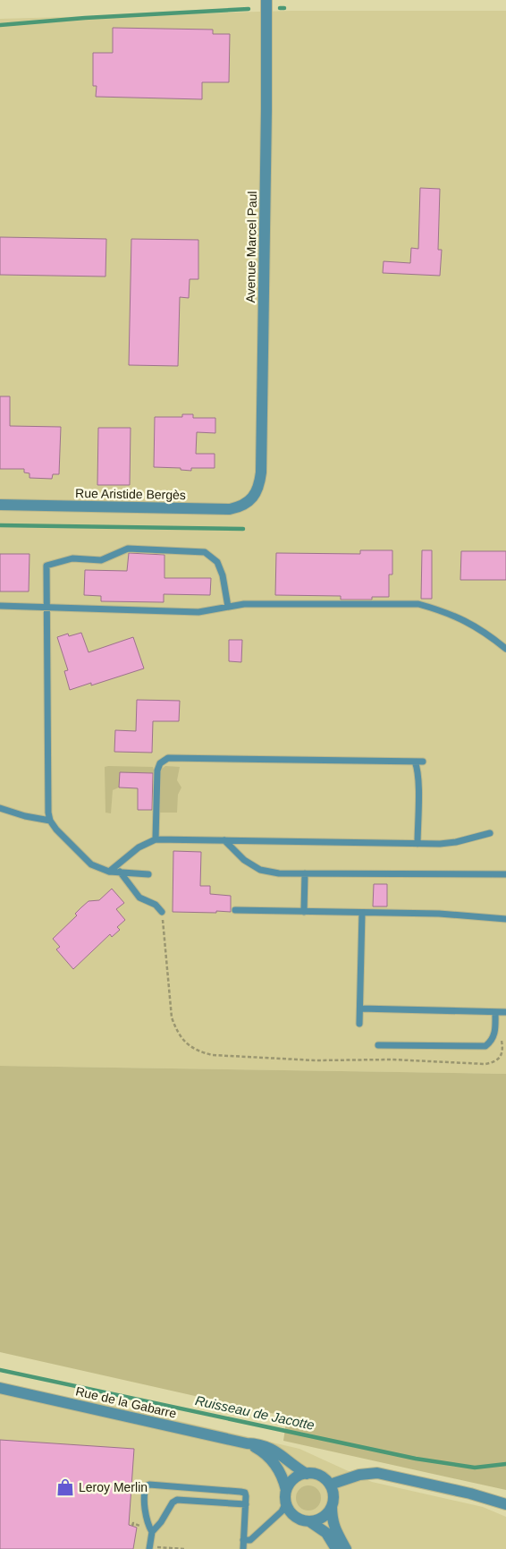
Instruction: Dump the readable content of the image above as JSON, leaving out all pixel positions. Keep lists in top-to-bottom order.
{
  "streets": {
    "street": ["Avenue Marcel Paul", "Rue Aristide Bergès", "Rue de la Gabarre"]
  },
  "crossings": [
    ["Avenue Marcel Paul", "Rue Aristide Bergès"]
  ],
  "water": ["Ruisseau de Jacotte"],
  "places": {
    "shop": ["Leroy Merlin"]
  }
}
